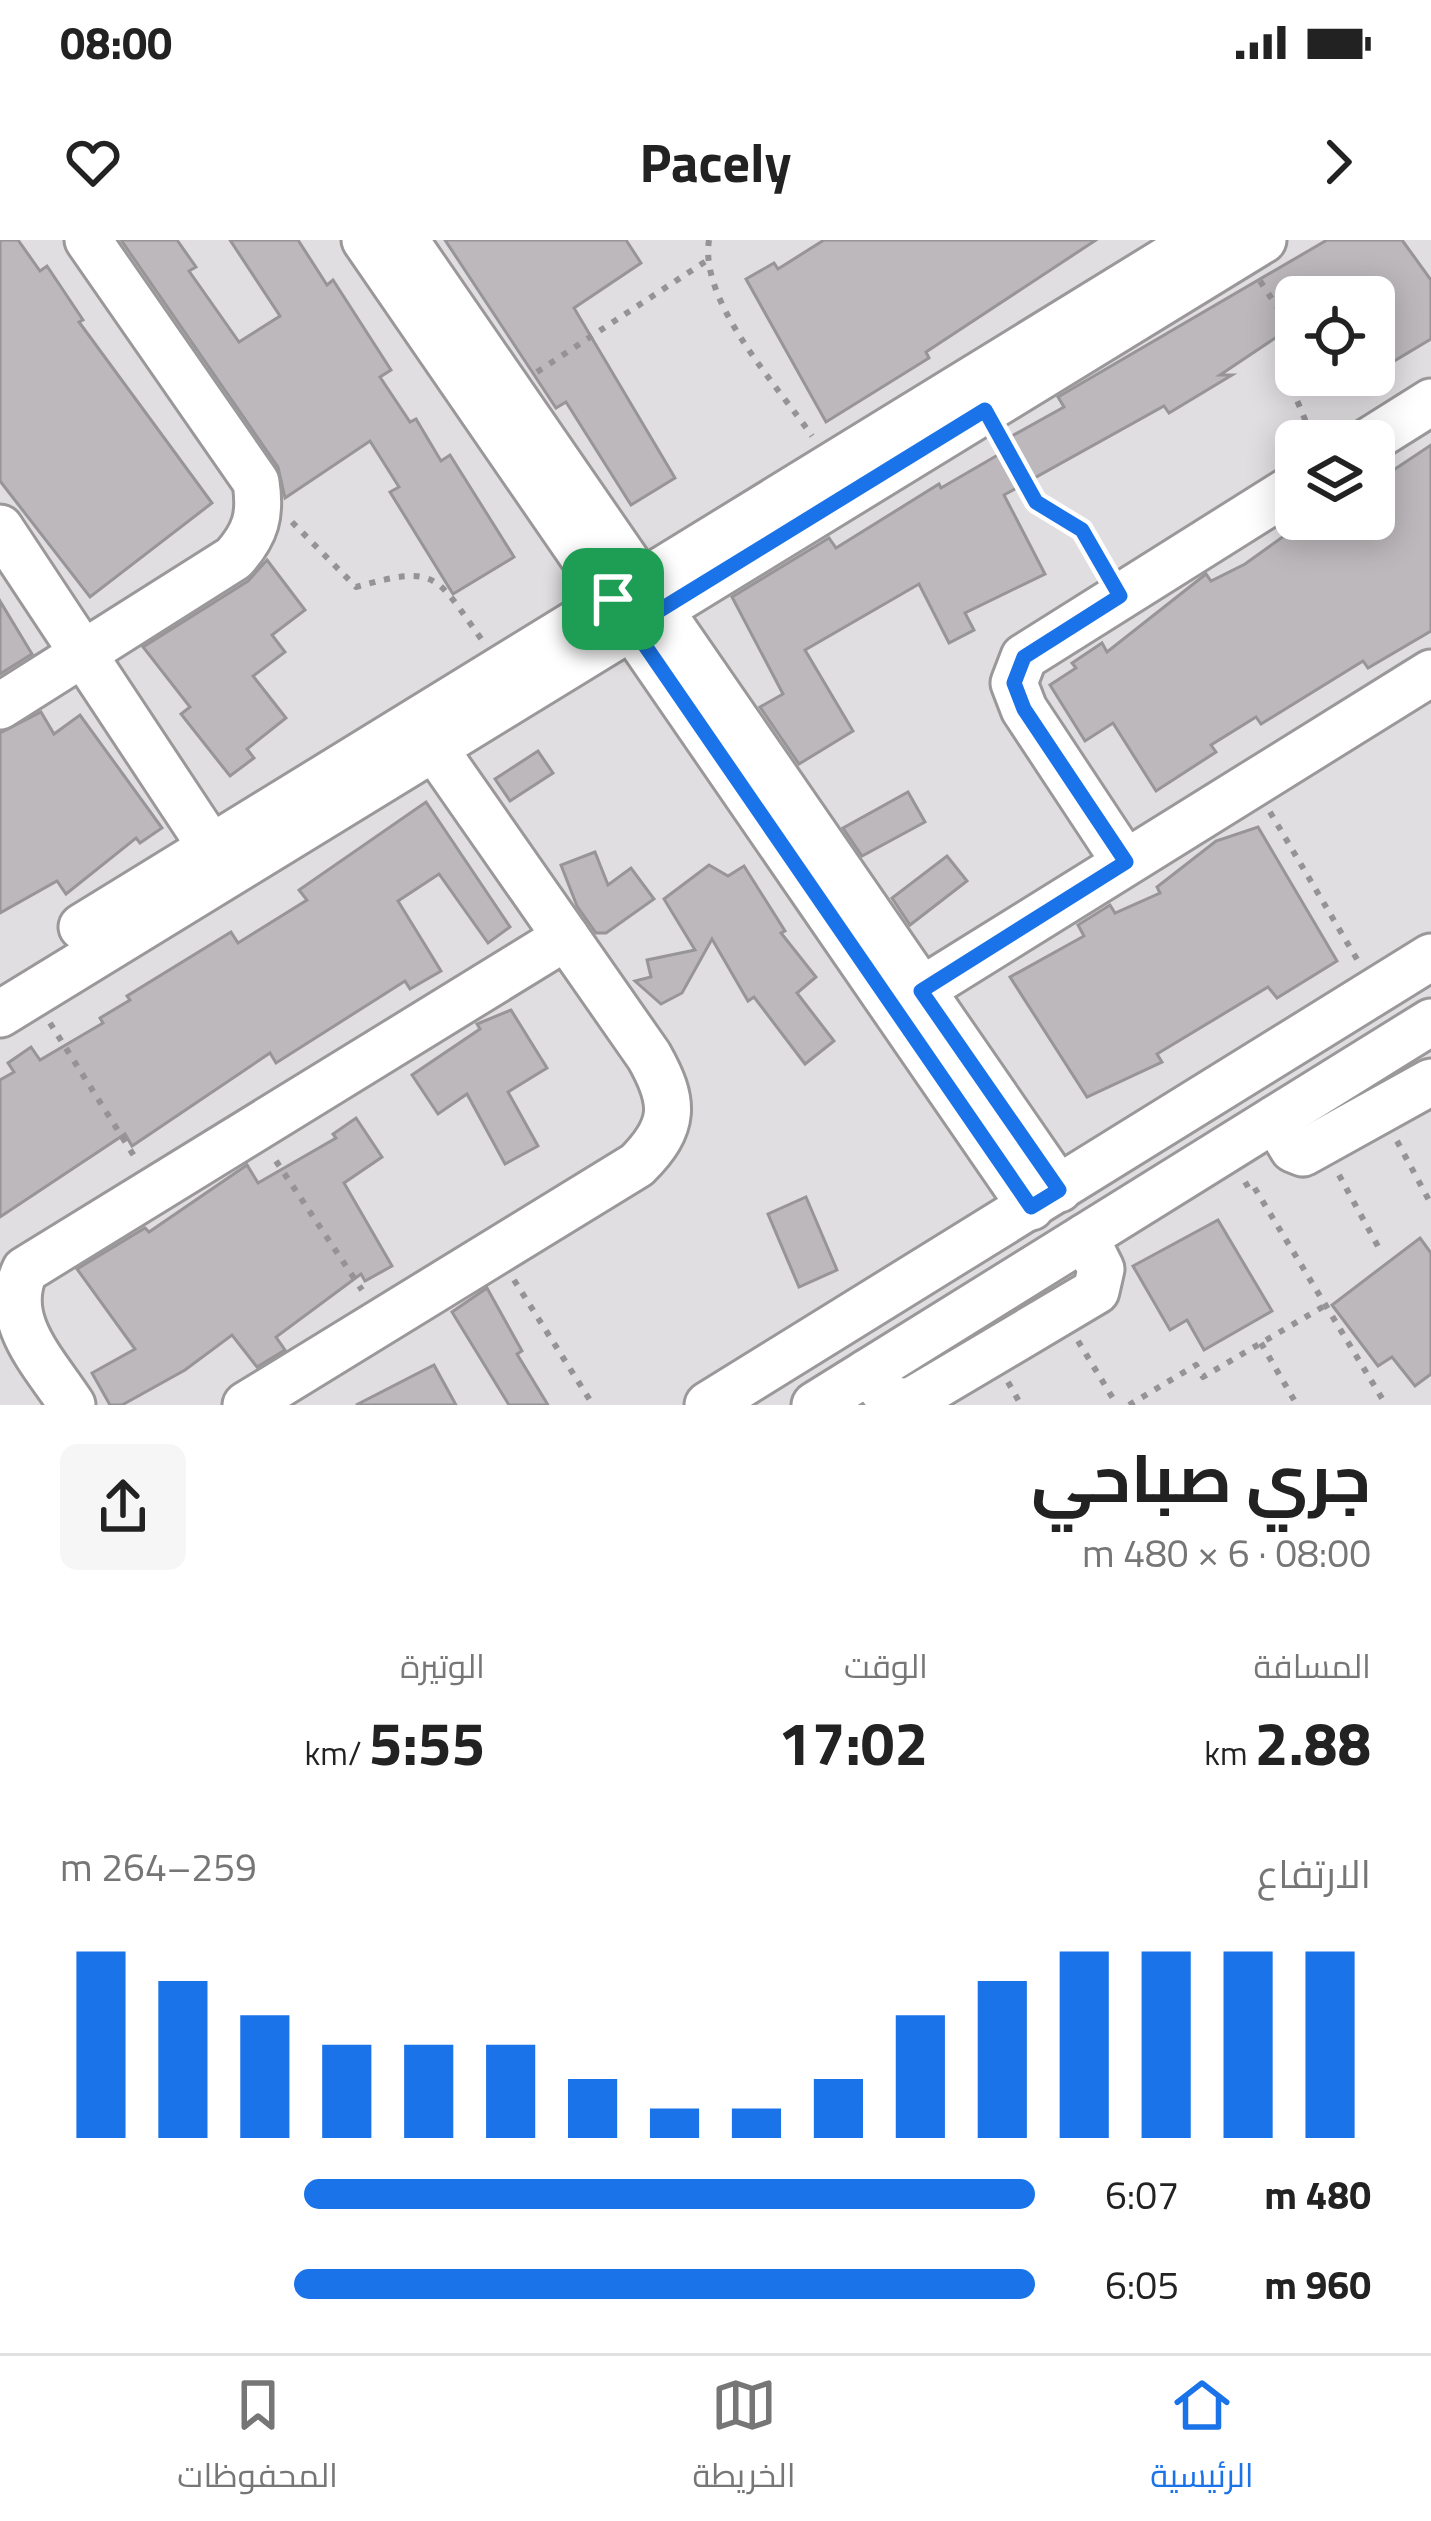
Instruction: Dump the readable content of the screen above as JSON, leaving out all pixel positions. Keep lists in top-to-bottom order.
{
  "page": {
    "status": "08:00",
    "header": "Pacely",
    "heading": ["جري صباحي", "08:00 · 6 × 480 m"],
    "stats": [
      ["المسافة", "2.88 km"],
      ["الوقت", "17:02"],
      ["الوتيرة", "5:55 /km"]
    ],
    "chart": ["الارتفاع", "259–264 m"],
    "list": [
      {
        "name": "480 m",
        "note": "6:07"
      },
      {
        "name": "960 m",
        "note": "6:05"
      }
    ],
    "tabs": ["الرئيسية", "الخريطة", "المحفوظات"]
  }
}
